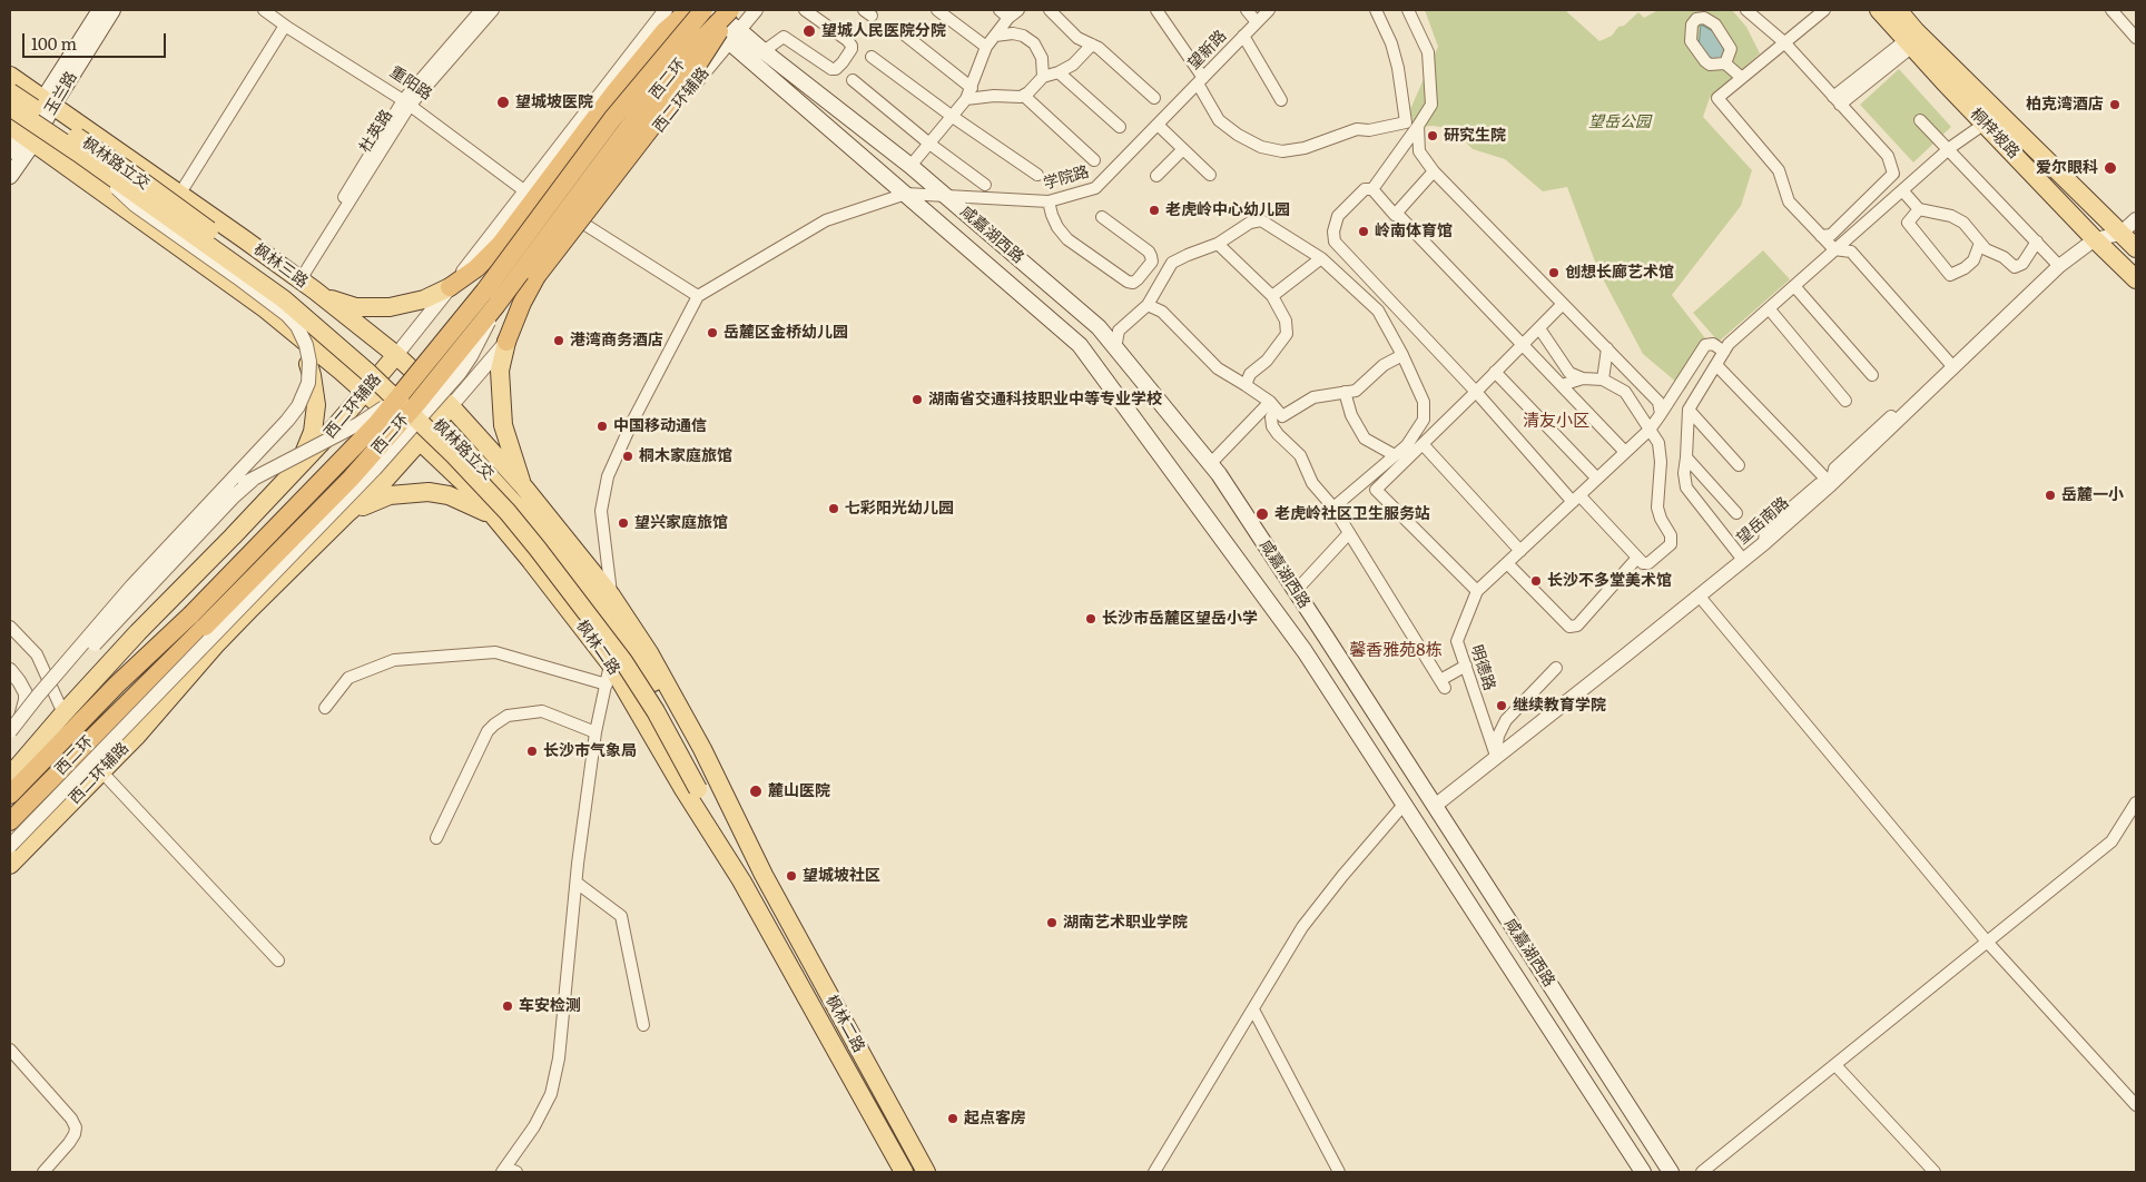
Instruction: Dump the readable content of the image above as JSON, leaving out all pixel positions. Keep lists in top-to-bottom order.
{
  "streets": {
    "highway": ["西二环"],
    "main road": [
      "玉兰路",
      "西二环辅路",
      "桐梓坡路",
      "枫林路立交",
      "咸嘉湖西路",
      "枫林三路",
      "枫林二路"
    ],
    "street": [
      "望新路",
      "重阳路",
      "杜英路",
      "学院路",
      "望岳南路",
      "明德路"
    ]
  },
  "crossings": [
    ["望新路", "学院路"],
    ["重阳路", "西二环辅路"],
    ["重阳路", "杜英路"],
    ["玉兰路", "枫林三路"],
    ["西二环辅路", "咸嘉湖西路"],
    ["西二环辅路", "枫林三路"],
    ["西二环辅路", "枫林二路"],
    ["杜英路", "枫林三路"],
    ["桐梓坡路", "望岳南路"],
    ["枫林路立交", "枫林二路"],
    ["学院路", "咸嘉湖西路"],
    ["咸嘉湖西路", "望岳南路"],
    ["枫林三路", "枫林二路"],
    ["望岳南路", "明德路"]
  ],
  "districts": ["清友小区", "馨香雅苑8栋"],
  "parks": ["望岳公园"],
  "places": [
    "望城人民医院分院",
    "望城坡医院",
    "柏克湾酒店",
    "研究生院",
    "爱尔眼科",
    "老虎岭中心幼儿园",
    "岭南体育馆",
    "创想长廊艺术馆",
    "岳麓区金桥幼儿园",
    "港湾商务酒店",
    "湖南省交通科技职业中等专业学校",
    "中国移动通信",
    "桐木家庭旅馆",
    "岳麓一小",
    "七彩阳光幼儿园",
    "老虎岭社区卫生服务站",
    "望兴家庭旅馆",
    "长沙不多堂美术馆",
    "长沙市岳麓区望岳小学",
    "继续教育学院",
    "长沙市气象局",
    "麓山医院",
    "望城坡社区",
    "湖南艺术职业学院",
    "车安检测",
    "起点客房"
  ],
  "scale_bar": "100 m"
}
